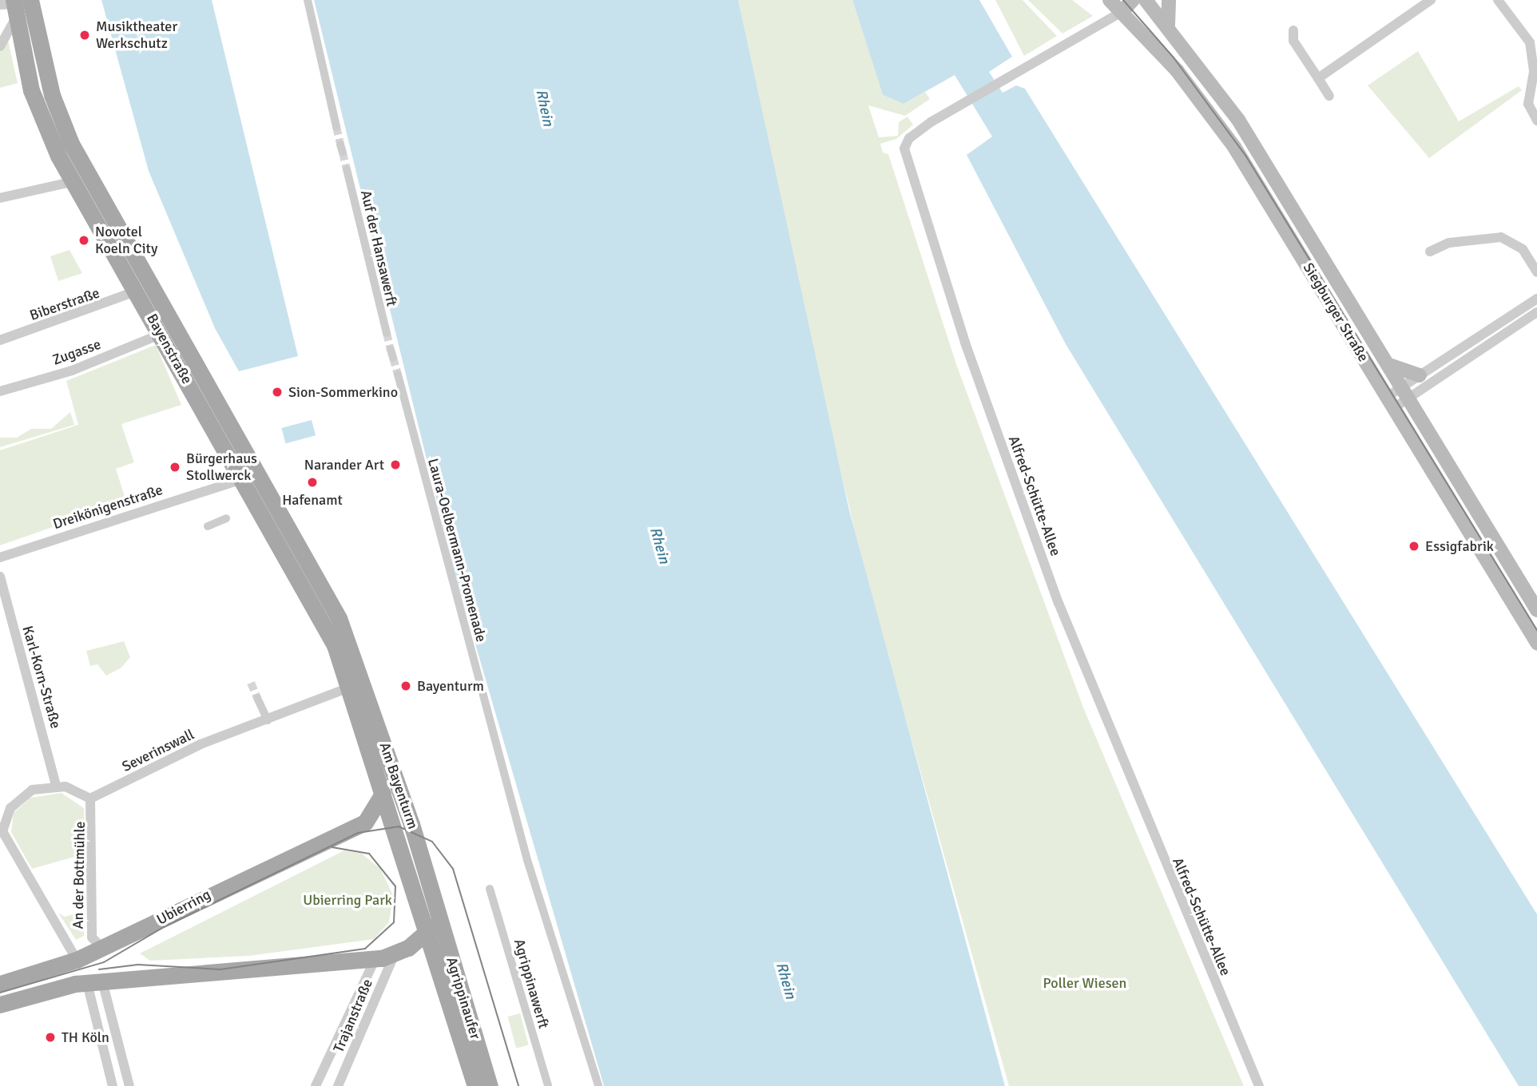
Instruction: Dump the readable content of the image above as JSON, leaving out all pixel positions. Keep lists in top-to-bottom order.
{
  "streets": {
    "main road": [
      "Siegburger Straße",
      "Bayenstraße",
      "Am Bayenturm",
      "Ubierring",
      "Agrippinaufer"
    ],
    "street": [
      "Auf der Hansawerft",
      "Biberstraße",
      "Zugasse",
      "Alfred-Schütte-Allee",
      "Dreikönigenstraße",
      "Laura-Oelbermann-Promenade",
      "Karl-Korn-Straße",
      "Severinswall",
      "An der Bottmühle",
      "Agrippinawerft",
      "Trajanstraße"
    ]
  },
  "crossings": [
    ["Biberstraße", "Bayenstraße"],
    ["Siegburger Straße", "Alfred-Schütte-Allee"],
    ["Bayenstraße", "Zugasse"],
    ["Bayenstraße", "Dreikönigenstraße"],
    ["Bayenstraße", "Severinswall"],
    ["Bayenstraße", "Am Bayenturm"],
    ["Severinswall", "Am Bayenturm"],
    ["Severinswall", "An der Bottmühle"],
    ["Am Bayenturm", "Agrippinaufer"],
    ["An der Bottmühle", "Ubierring"]
  ],
  "water": ["Rhein"],
  "parks": ["Ubierring Park", "Poller Wiesen"],
  "places": [
    "Musiktheater Werkschutz",
    "Novotel Koeln City",
    "Sion-Sommerkino",
    "Narander Art",
    "Bürgerhaus Stollwerck",
    "Hafenamt",
    "Essigfabrik",
    "Bayenturm",
    "TH Köln"
  ]
}
